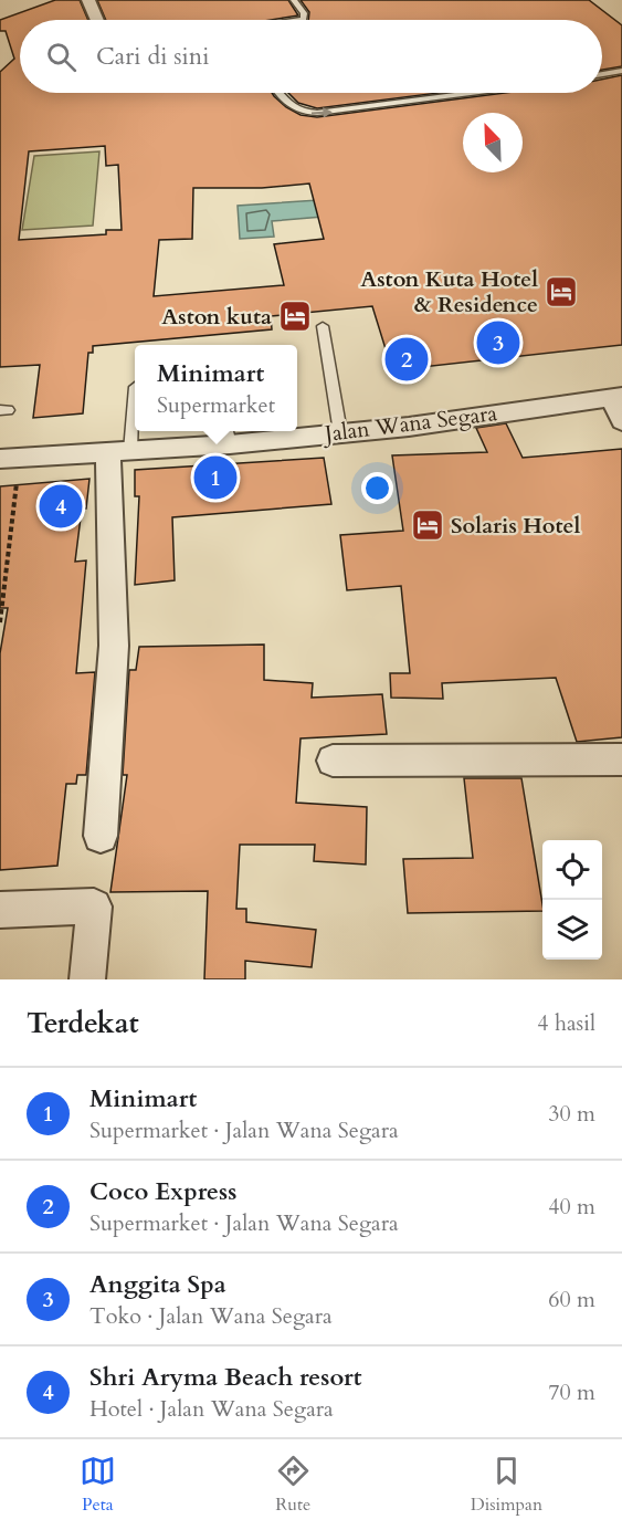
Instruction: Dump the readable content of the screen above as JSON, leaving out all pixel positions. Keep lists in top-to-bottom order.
{
  "streets": {
    "street": ["Jalan Wana Segara"]
  },
  "places": {
    "hotel": ["Aston Kuta Hotel & Residence", "Aston kuta", "Solaris Hotel"]
  },
  "north": "top left",
  "page": {
    "search": "Cari di sini",
    "pins": [
      "3",
      "2",
      "1",
      "4"
    ],
    "popup": ["Minimart", "Supermarket"],
    "heading": ["Terdekat", "4 hasil"],
    "list": [
      {
        "mark": "1",
        "name": "Minimart",
        "note": "Supermarket · Jalan Wana Segara",
        "value": "30 m"
      },
      {
        "mark": "2",
        "name": "Coco Express",
        "note": "Supermarket · Jalan Wana Segara",
        "value": "40 m"
      },
      {
        "mark": "3",
        "name": "Anggita Spa",
        "note": "Toko · Jalan Wana Segara",
        "value": "60 m"
      },
      {
        "mark": "4",
        "name": "Shri Aryma Beach resort",
        "note": "Hotel · Jalan Wana Segara",
        "value": "70 m"
      }
    ],
    "nav": ["Peta", "Rute", "Disimpan"]
  }
}
